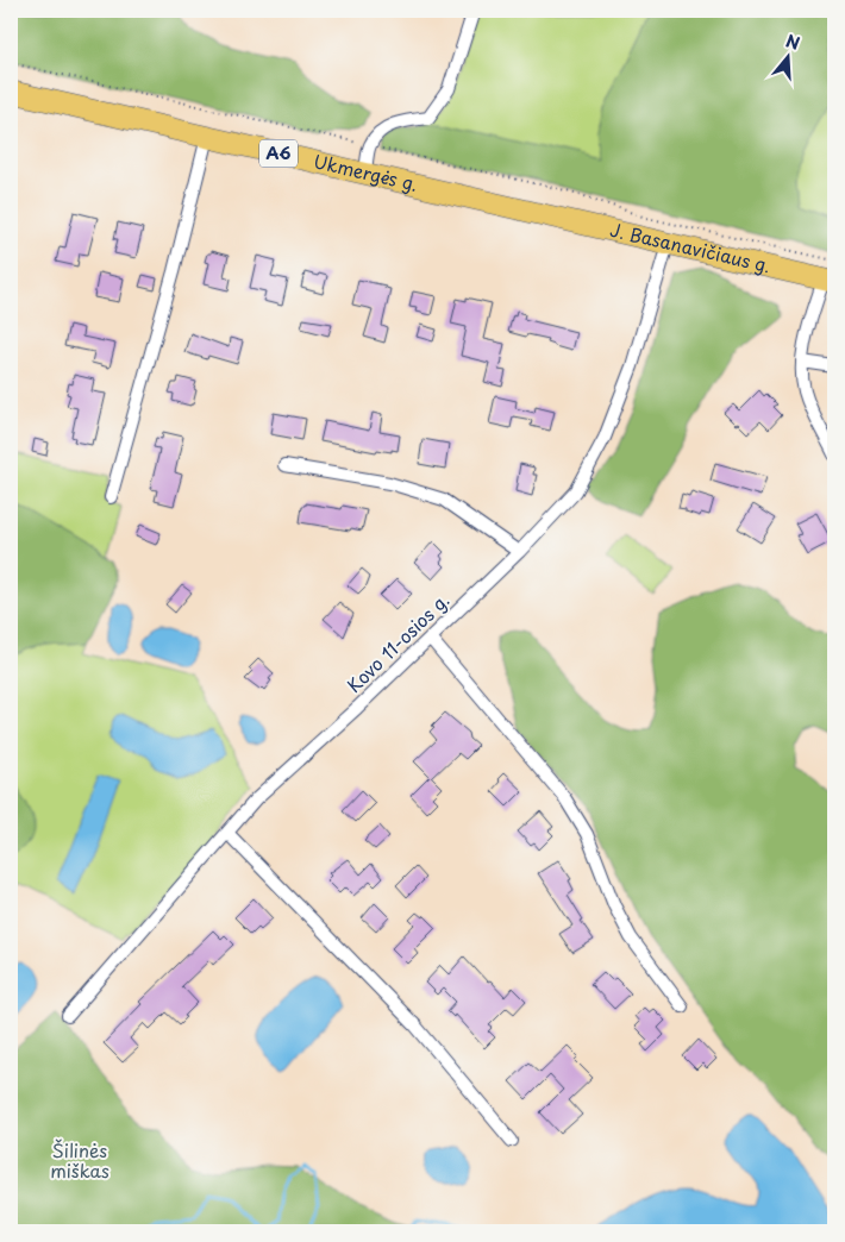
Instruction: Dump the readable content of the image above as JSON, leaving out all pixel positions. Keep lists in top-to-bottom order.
{
  "streets": {
    "highway": ["A6", "Ukmergės g.", "J. Basanavičiaus g."],
    "street": ["Kovo 11-osios g."]
  },
  "crossings": [
    ["Ukmergės g.", "J. Basanavičiaus g."],
    ["J. Basanavičiaus g.", "Kovo 11-osios g."]
  ],
  "parks": ["Šilinės miškas"],
  "north": "top"
}
